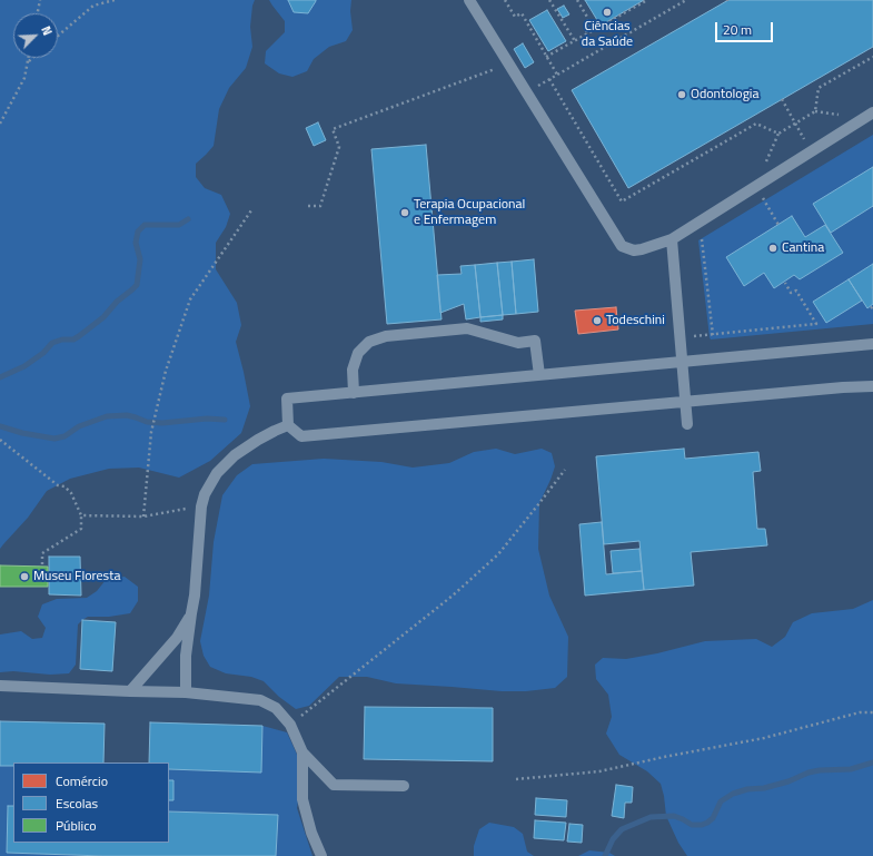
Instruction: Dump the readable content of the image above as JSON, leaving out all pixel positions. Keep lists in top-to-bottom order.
{
  "places": [
    "Ciências da Saúde",
    "Odontologia",
    "Terapia Ocupacional e Enfermagem",
    "Cantina",
    "Todeschini",
    "Museu Floresta"
  ],
  "legend": ["Comércio", "Escolas", "Público"],
  "scale_bar": "20 m",
  "north": "top right"
}
